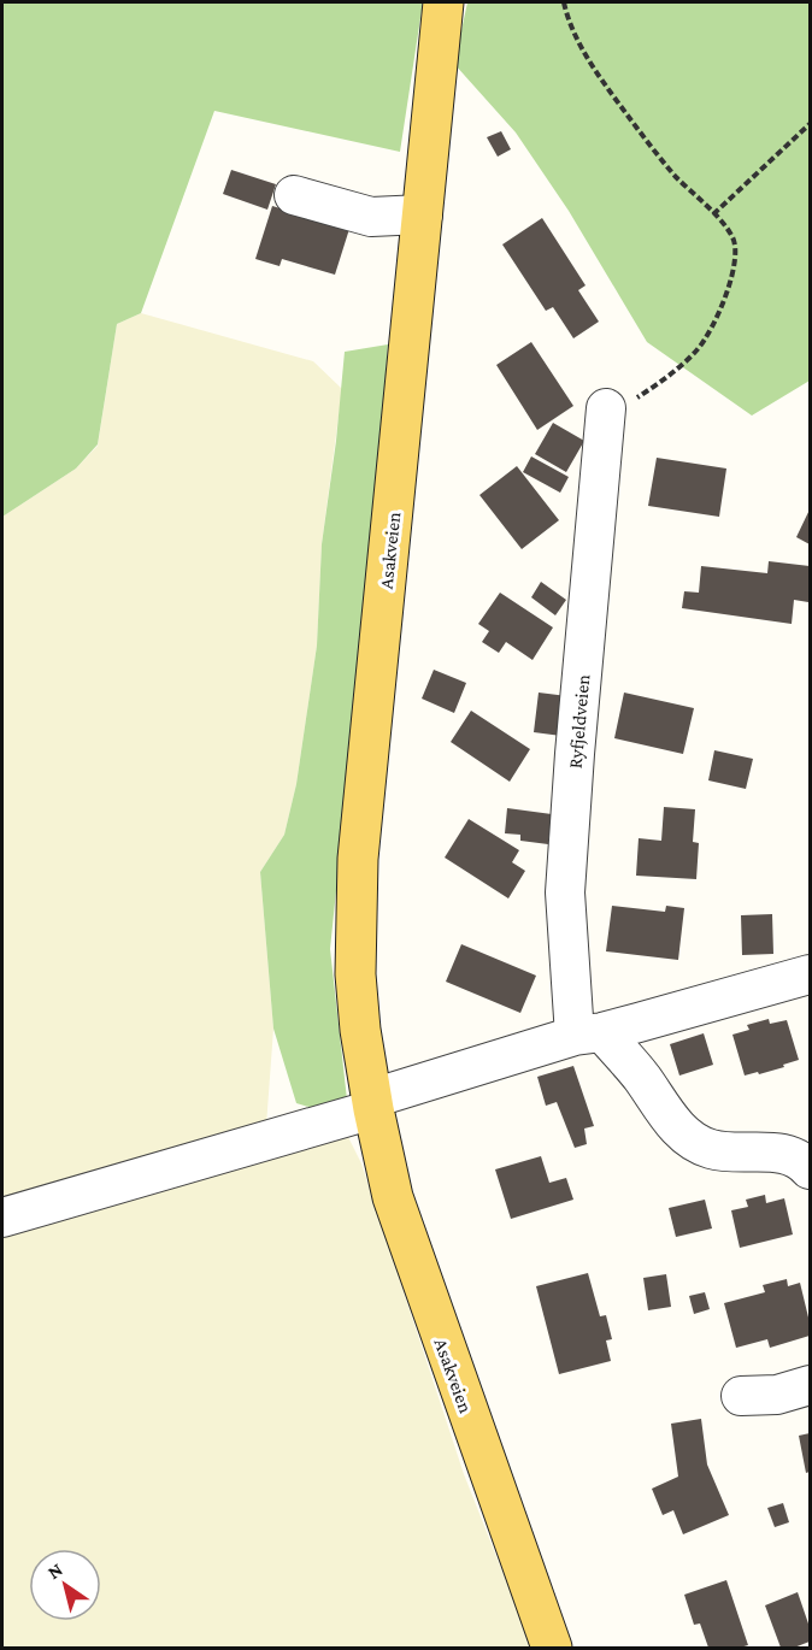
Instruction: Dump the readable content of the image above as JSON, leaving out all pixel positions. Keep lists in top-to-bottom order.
{
  "streets": {
    "main road": ["Asakveien"],
    "street": ["Ryfjeldveien"]
  },
  "north": "top left"
}
